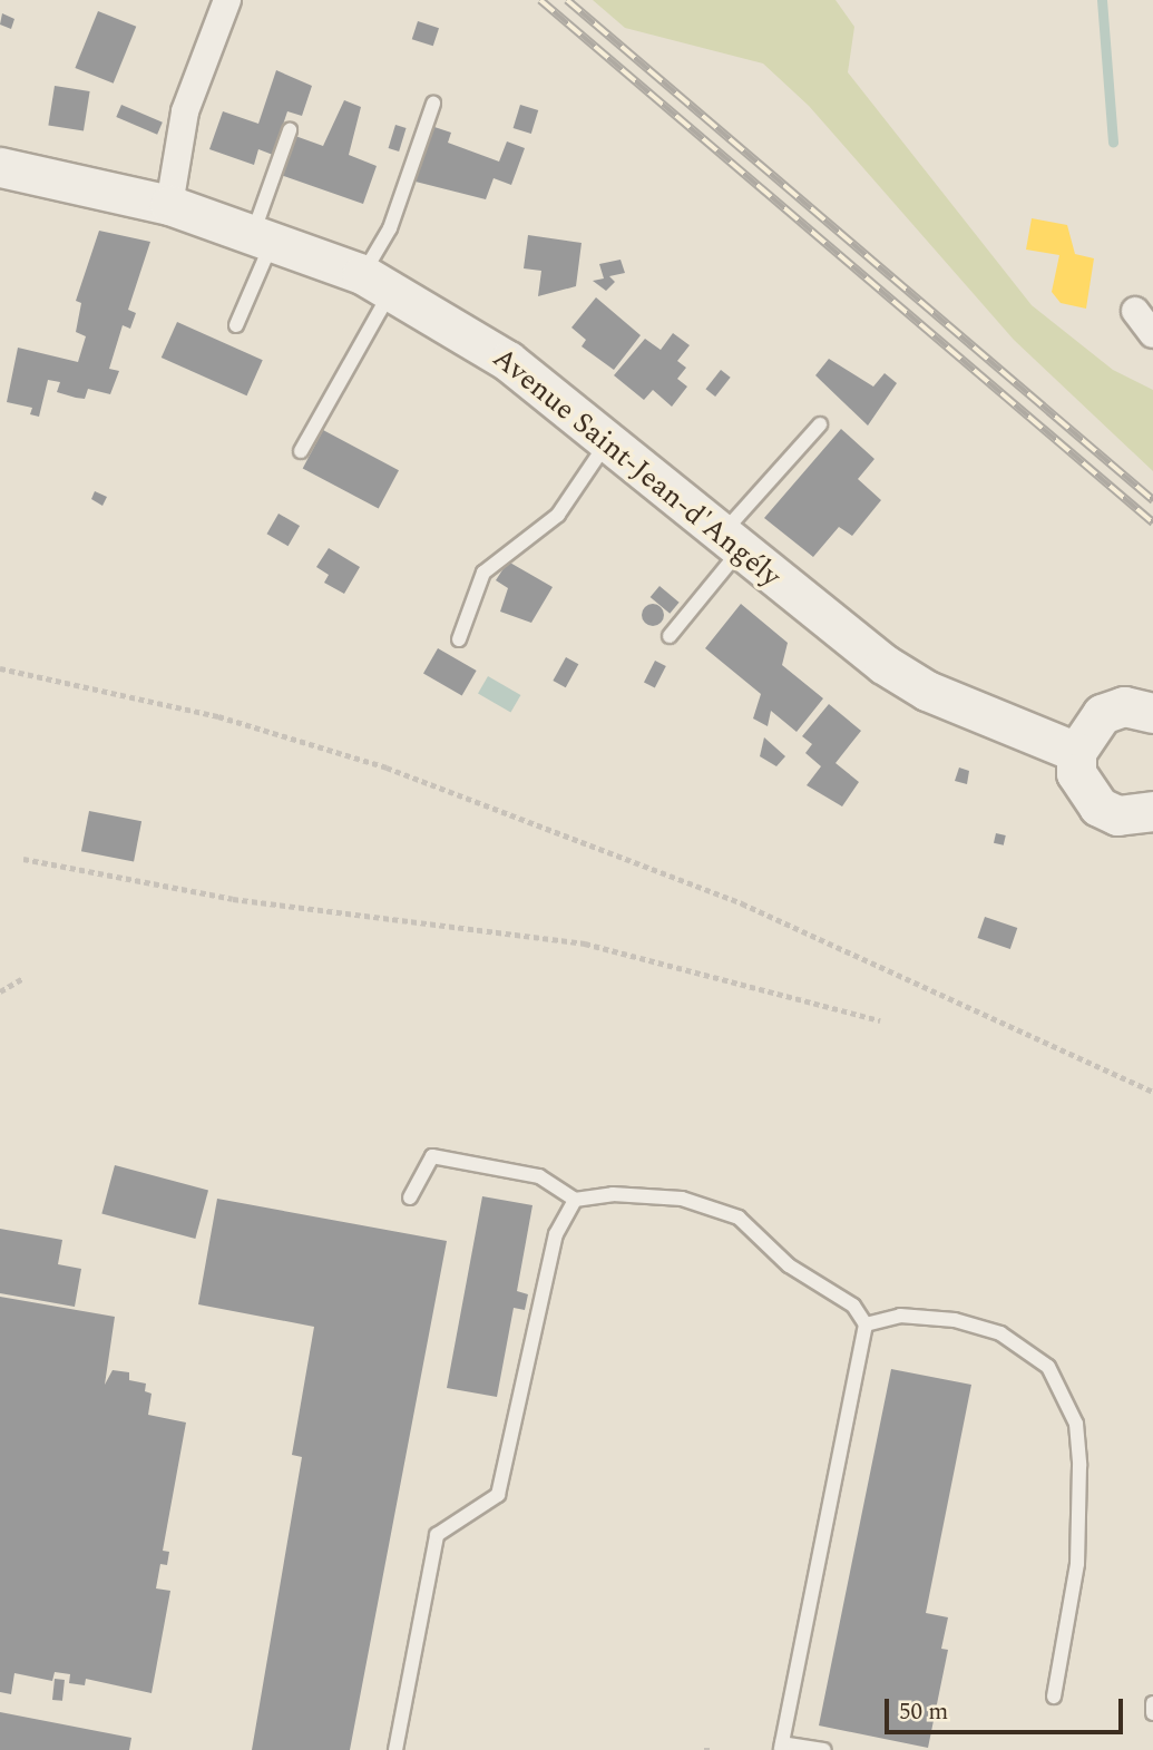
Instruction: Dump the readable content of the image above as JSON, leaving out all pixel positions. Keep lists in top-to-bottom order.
{
  "streets": {
    "main road": ["Avenue Saint-Jean-d'Angély"]
  },
  "scale_bar": "50 m"
}
